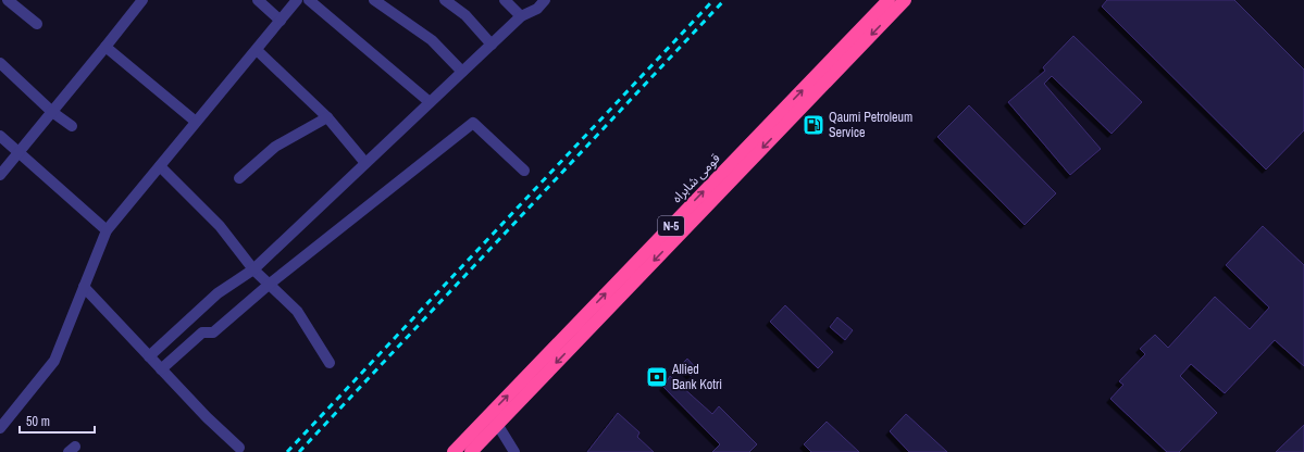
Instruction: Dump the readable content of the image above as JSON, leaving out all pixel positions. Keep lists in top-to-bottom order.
{
  "streets": {
    "highway": ["قومی شاہراہ", "N-5"]
  },
  "places": {
    "fuel station": ["Qaumi Petroleum Service"],
    "bank": ["Allied Bank Kotri"]
  },
  "scale_bar": "50 m"
}
